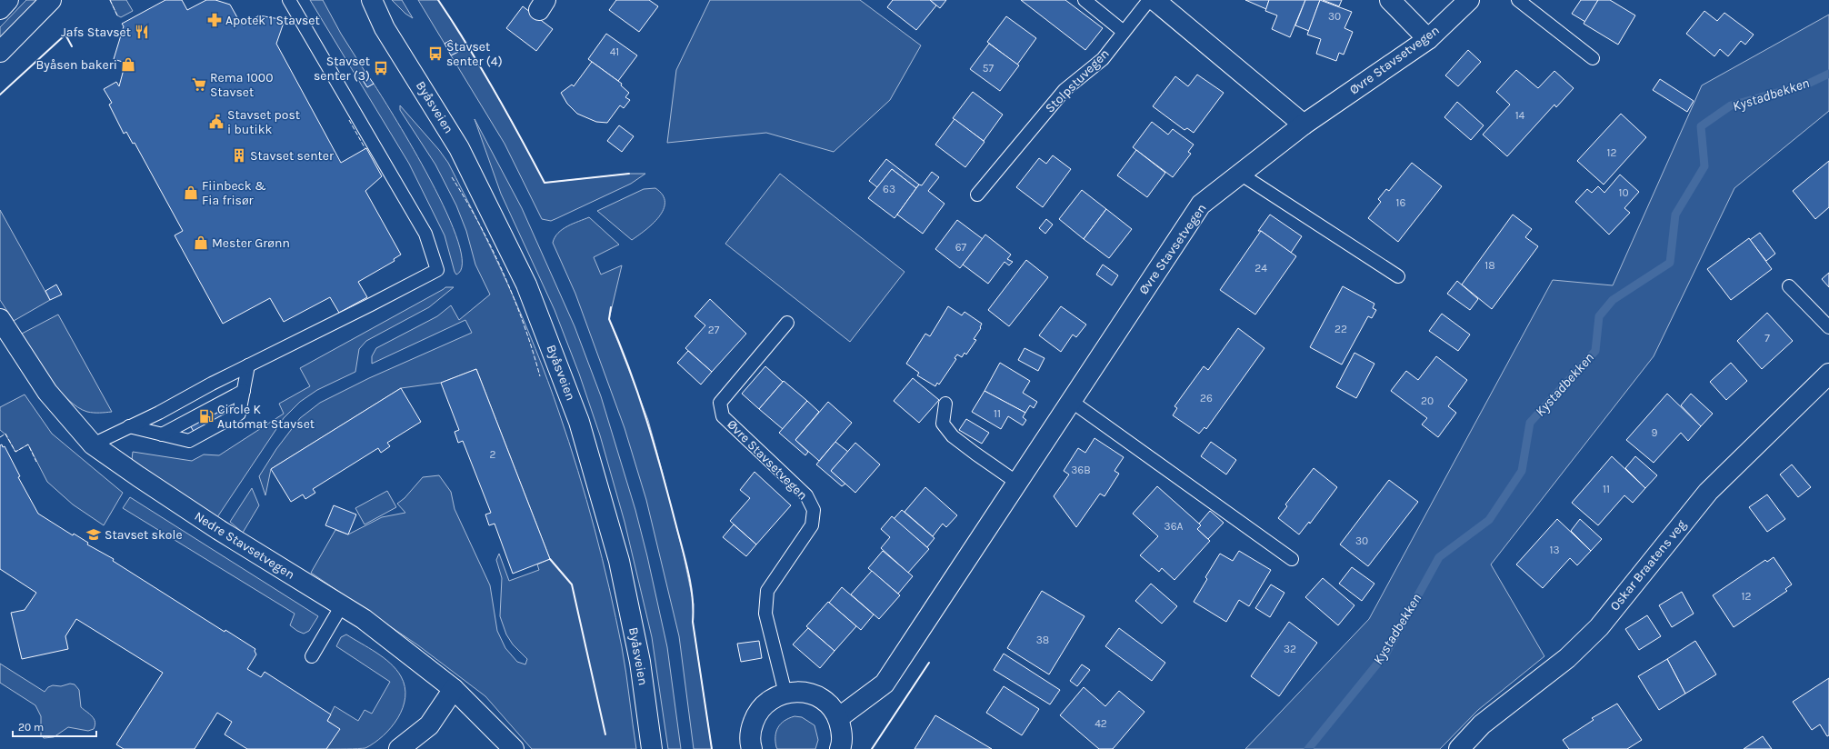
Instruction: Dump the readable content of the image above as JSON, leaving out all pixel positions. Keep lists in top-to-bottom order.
{
  "streets": {
    "street": [
      "Øvre Stavsetvegen",
      "Byåsveien",
      "Nedre Stavsetvegen",
      "Oskar Braatens veg"
    ],
    "lane": ["Stolpstuvegen"]
  },
  "water": ["Kystadbekken"],
  "places": {
    "pharmacy": ["Apotek 1 Stavset"],
    "restaurant": ["Jafs Stavset"],
    "bus stop": ["Stavset senter (4)", "Stavset senter (3)"],
    "shop": ["Byåsen bakeri", "Fiinbeck & Fia frisør", "Mester Grønn"],
    "supermarket": ["Rema 1000 Stavset"],
    "public building": ["Stavset post i butikk"],
    "building": ["Stavset senter"],
    "fuel station": ["Circle K Automat Stavset"],
    "school or university": ["Stavset skole"]
  },
  "house_numbers": [
    "30",
    "41",
    "57",
    "14",
    "12",
    "63",
    "10",
    "16",
    "67",
    "18",
    "24",
    "22",
    "27",
    "7",
    "26",
    "20",
    "11",
    "9",
    "2",
    "36B",
    "11",
    "36A",
    "30",
    "13",
    "12",
    "38",
    "32",
    "42"
  ],
  "scale_bar": "20 m"
}
